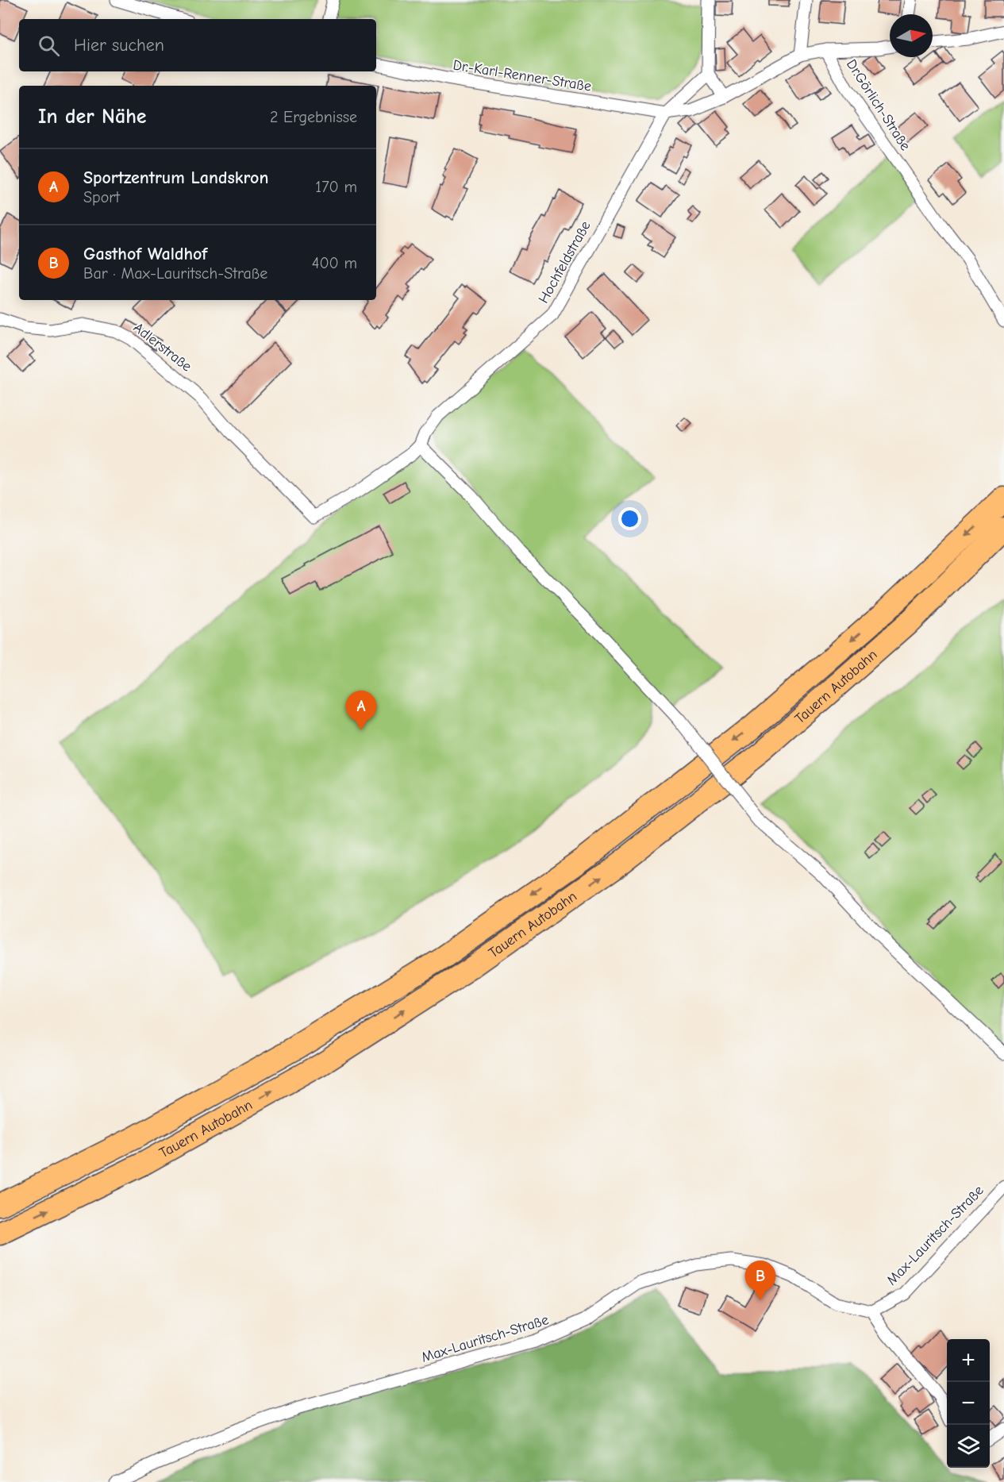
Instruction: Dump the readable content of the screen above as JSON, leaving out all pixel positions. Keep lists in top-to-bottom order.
{
  "streets": {
    "highway": ["Tauern Autobahn"],
    "street": [
      "Dr.-Karl-Renner-Straße",
      "Dr.Görlich-Straße",
      "Hochfeldstraße",
      "Adlerstraße",
      "Max-Lauritsch-Straße"
    ]
  },
  "crossings": [
    ["Dr.-Karl-Renner-Straße", "Hochfeldstraße"],
    ["Hochfeldstraße", "Adlerstraße"]
  ],
  "north": "right",
  "page": {
    "search": "Hier suchen",
    "heading": ["In der Nähe", "2 Ergebnisse"],
    "list": [
      {
        "mark": "A",
        "name": "Sportzentrum Landskron",
        "note": "Sport",
        "value": "170 m"
      },
      {
        "mark": "B",
        "name": "Gasthof Waldhof",
        "note": "Bar · Max-Lauritsch-Straße",
        "value": "400 m"
      }
    ],
    "pins": ["A", "B"],
    "map_buttons": ["+", "−"]
  }
}
